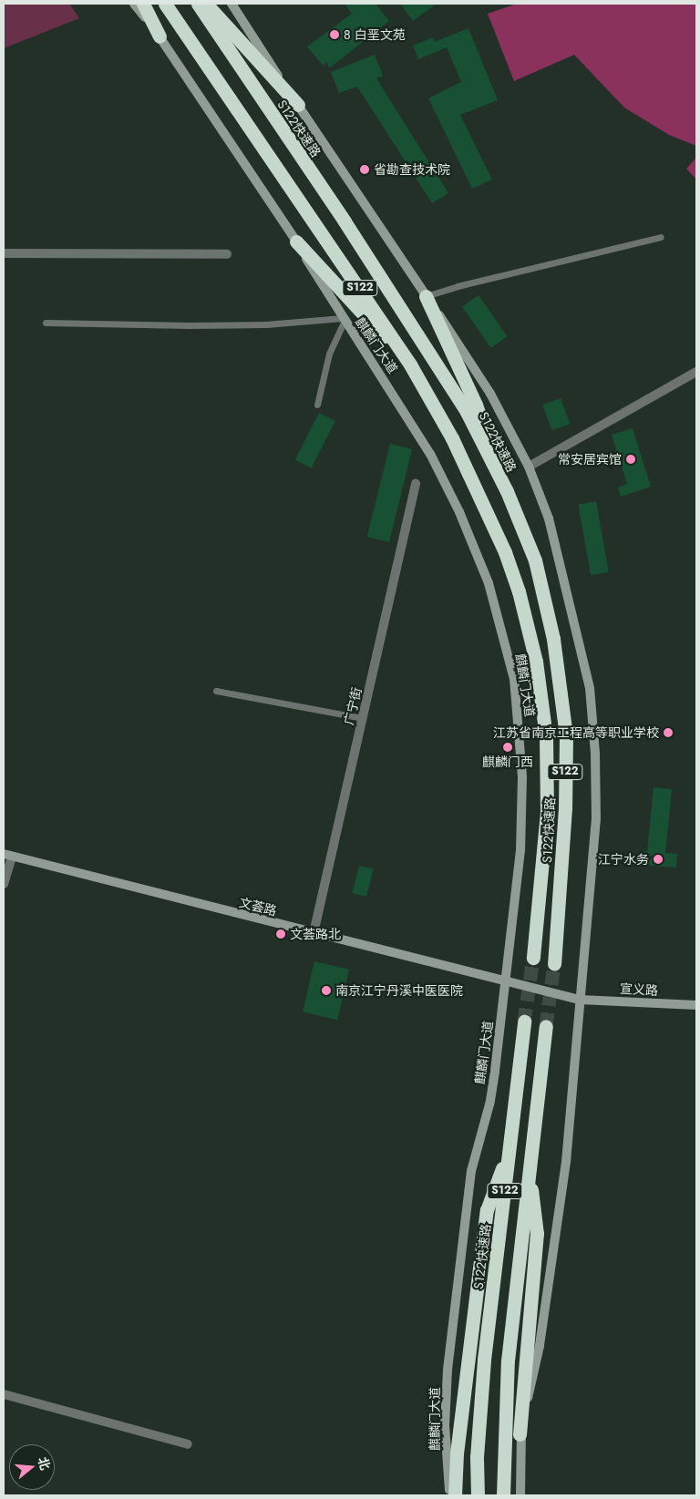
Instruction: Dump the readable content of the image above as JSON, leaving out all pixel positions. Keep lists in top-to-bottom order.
{
  "streets": {
    "highway": ["S122快速路", "S122"],
    "street": [
      "麒麟门大道",
      "广宁街",
      "文荟路",
      "宣义路"
    ]
  },
  "crossings": [
    ["麒麟门大道", "文荟路"],
    ["麒麟门大道", "宣义路"],
    ["广宁街", "文荟路"],
    ["文荟路", "宣义路"]
  ],
  "places": [
    "8 白垩文苑",
    "省勘查技术院",
    "常安居宾馆",
    "江苏省南京工程高等职业学校",
    "麒麟门西",
    "江宁水务",
    "文荟路北",
    "南京江宁丹溪中医医院"
  ],
  "north": "right"
}
